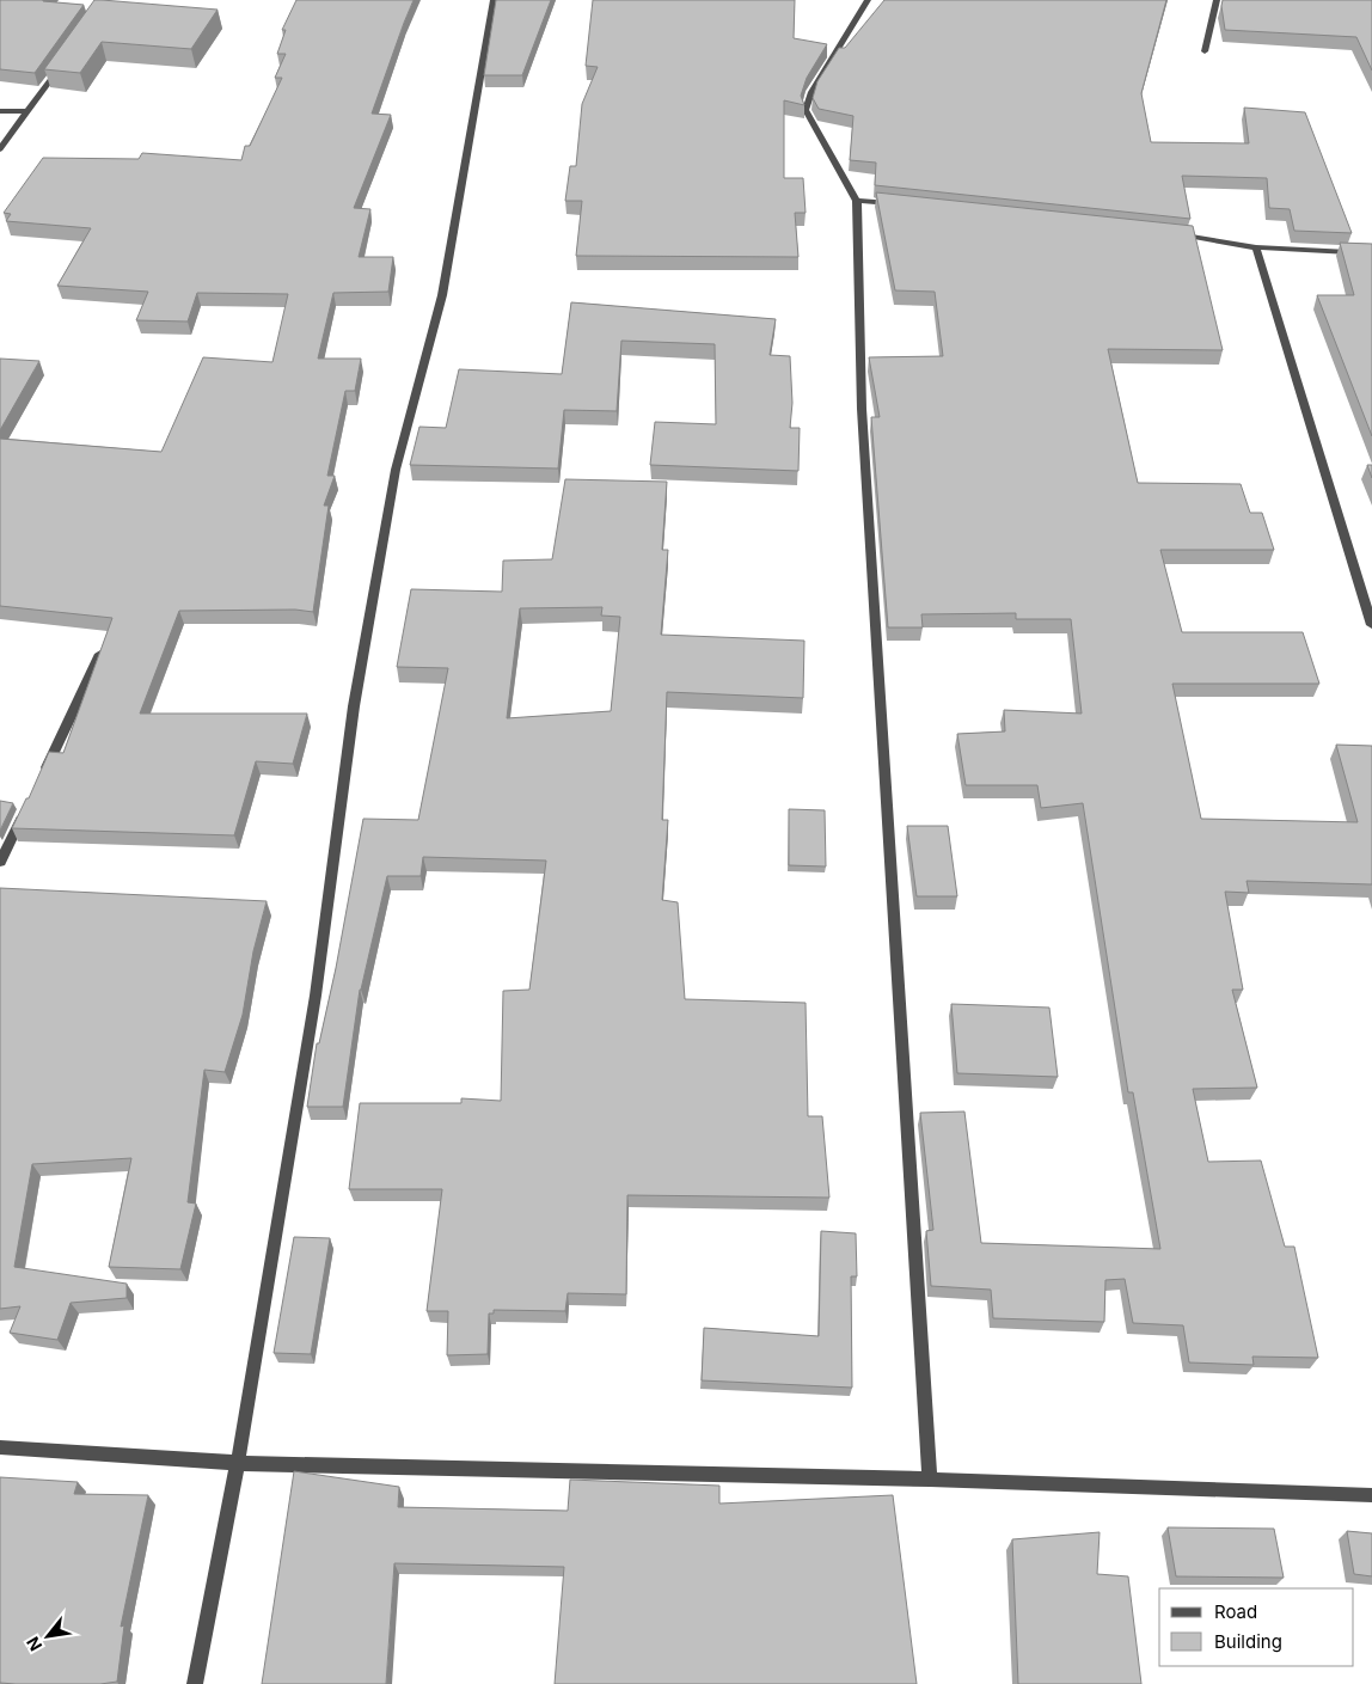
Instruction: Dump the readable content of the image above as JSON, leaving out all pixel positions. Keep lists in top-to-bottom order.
{
  "legend": ["Road", "Building"],
  "north": "bottom left"
}
